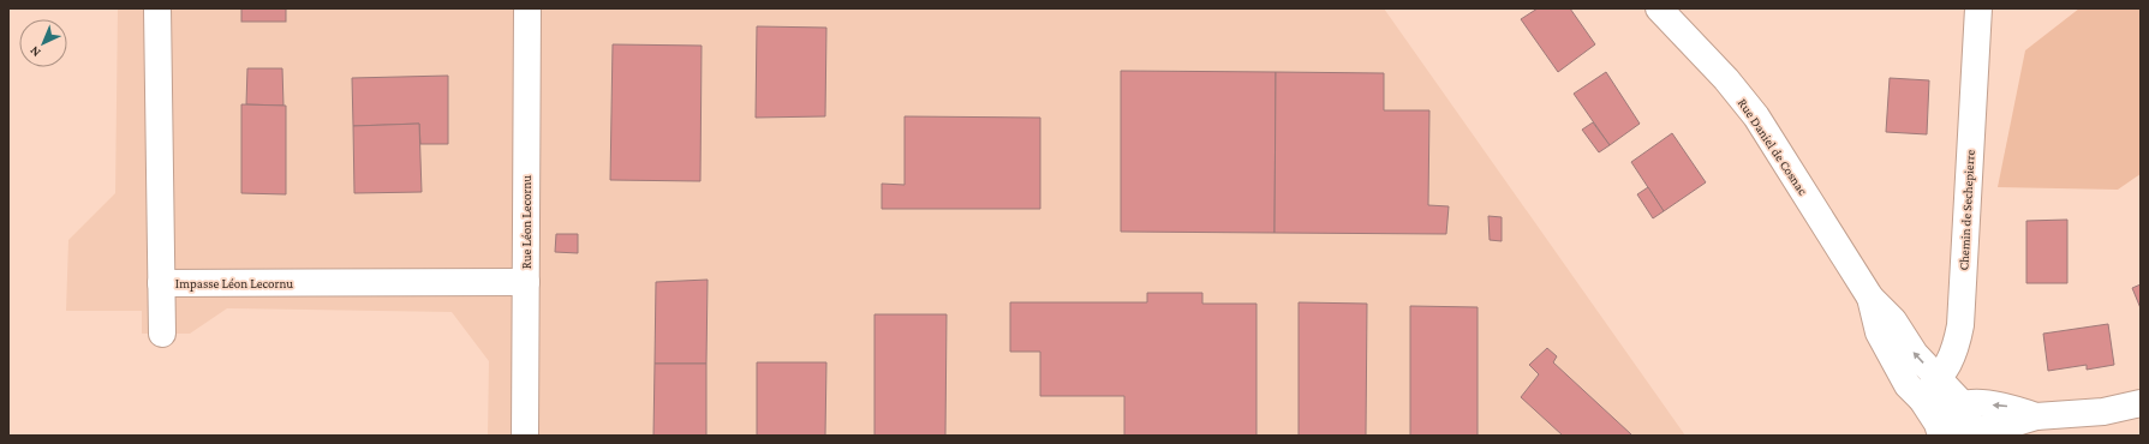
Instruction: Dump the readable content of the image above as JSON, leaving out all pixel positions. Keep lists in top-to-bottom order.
{
  "streets": {
    "street": [
      "Rue Daniel de Cosnac",
      "Chemin de Sechepierre",
      "Rue Léon Lecornu",
      "Impasse Léon Lecornu"
    ]
  },
  "crossings": [
    ["Rue Daniel de Cosnac", "Chemin de Sechepierre"],
    ["Rue Léon Lecornu", "Impasse Léon Lecornu"]
  ],
  "north": "bottom left"
}
